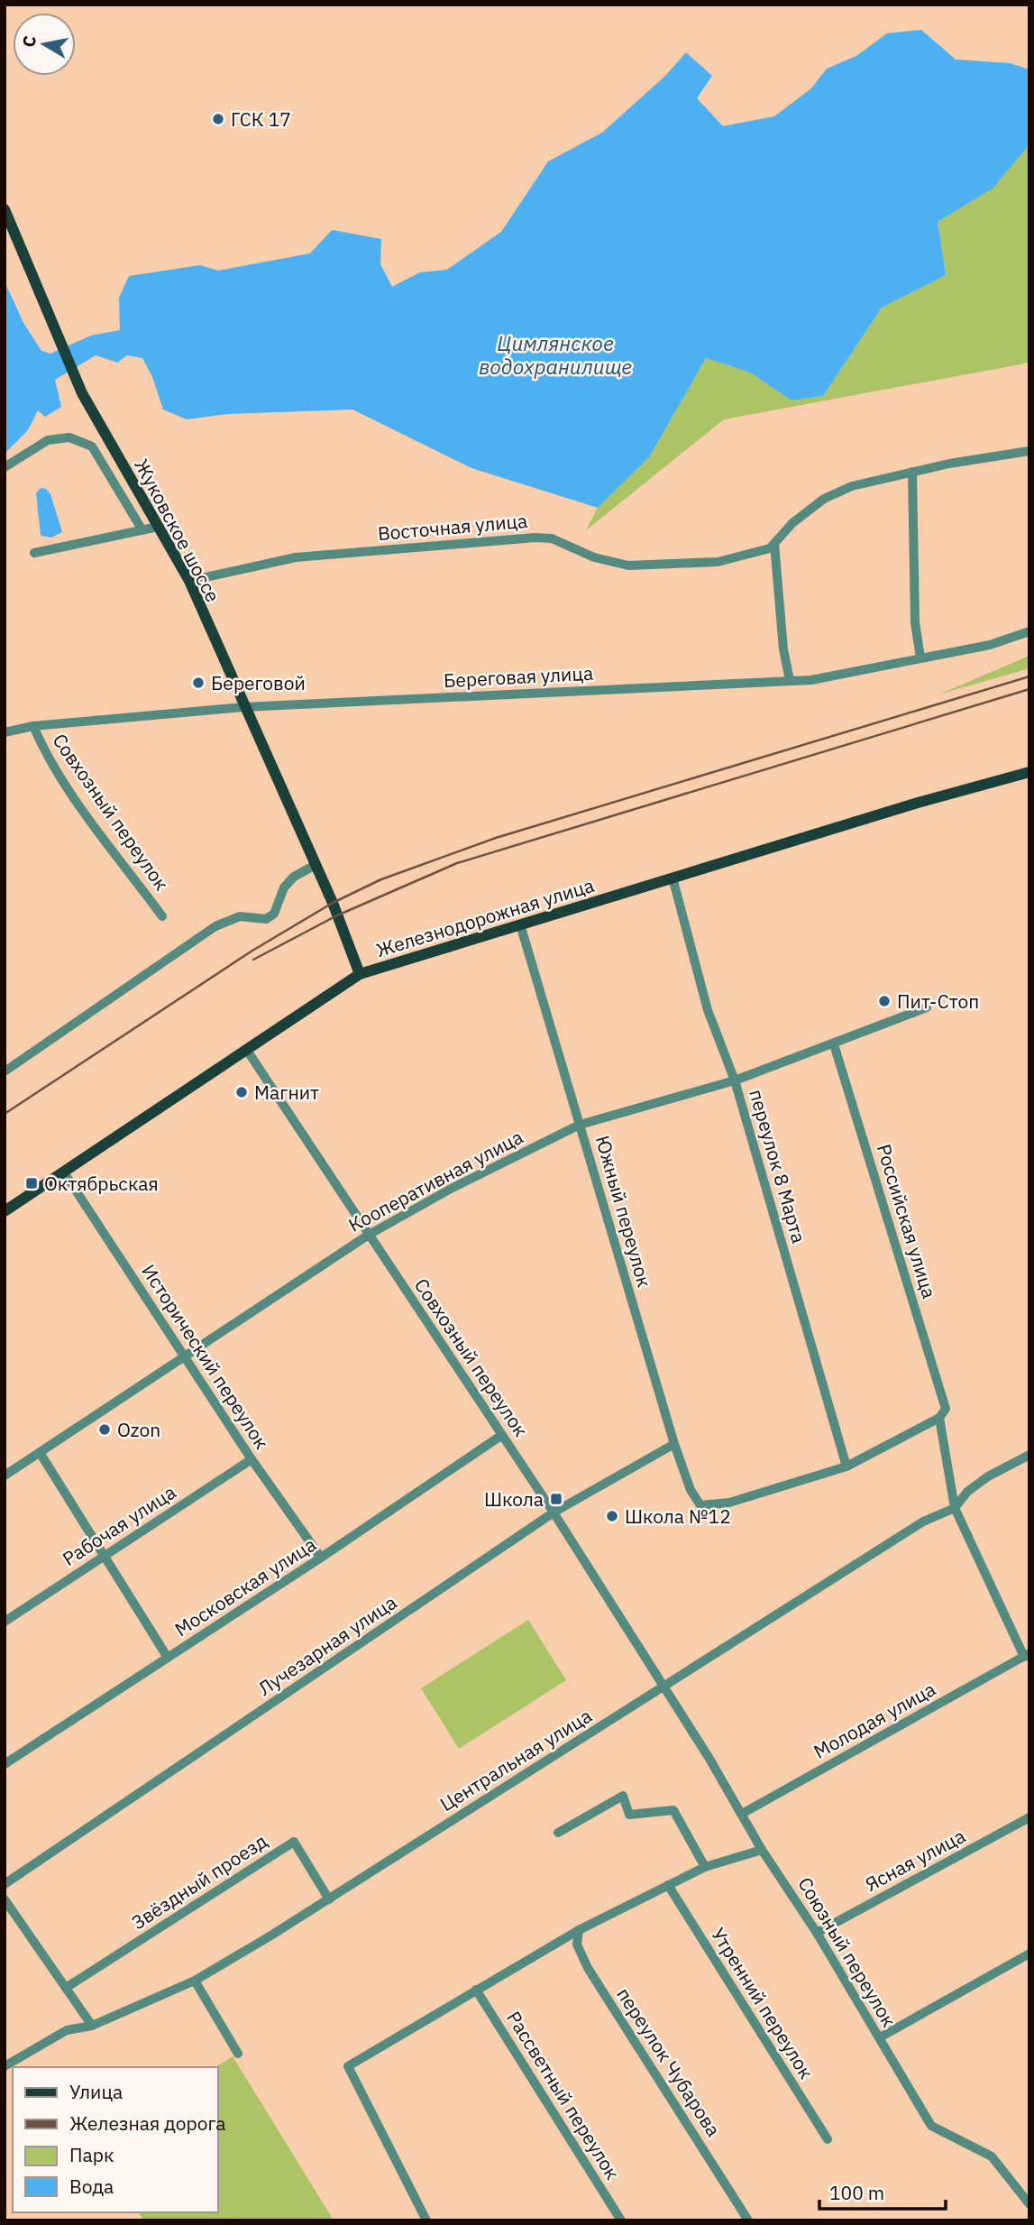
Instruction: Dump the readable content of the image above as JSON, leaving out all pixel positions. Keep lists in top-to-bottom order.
{
  "streets": {
    "main road": ["Жуковское шоссе", "Железнодорожная улица"],
    "street": [
      "Восточная улица",
      "Береговая улица",
      "Совхозный переулок",
      "переулок 8 Марта",
      "Кооперативная улица",
      "Южный переулок",
      "Российская улица",
      "Исторический переулок",
      "Рабочая улица",
      "Московская улица",
      "Лучезарная улица",
      "Молодая улица",
      "Центральная улица",
      "Ясная улица",
      "Звёздный проезд",
      "Союзный переулок",
      "Утренний переулок",
      "переулок Чубарова",
      "Рассветный переулок"
    ]
  },
  "crossings": [
    ["Восточная улица", "Жуковское шоссе"],
    ["Жуковское шоссе", "Береговая улица"],
    ["Жуковское шоссе", "Железнодорожная улица"],
    ["Береговая улица", "Совхозный переулок"],
    ["Совхозный переулок", "Железнодорожная улица"],
    ["Совхозный переулок", "Кооперативная улица"],
    ["Совхозный переулок", "Московская улица"],
    ["Совхозный переулок", "Лучезарная улица"],
    ["Совхозный переулок", "Центральная улица"],
    ["Совхозный переулок", "Союзный переулок"],
    ["Железнодорожная улица", "переулок 8 Марта"],
    ["Железнодорожная улица", "Южный переулок"],
    ["Железнодорожная улица", "Исторический переулок"],
    ["переулок 8 Марта", "Кооперативная улица"],
    ["переулок 8 Марта", "Южный переулок"],
    ["Кооперативная улица", "Южный переулок"],
    ["Кооперативная улица", "Российская улица"],
    ["Кооперативная улица", "Исторический переулок"],
    ["Южный переулок", "Лучезарная улица"],
    ["Российская улица", "Молодая улица"],
    ["Российская улица", "Центральная улица"],
    ["Исторический переулок", "Рабочая улица"],
    ["Исторический переулок", "Московская улица"],
    ["Молодая улица", "Центральная улица"],
    ["Молодая улица", "Союзный переулок"],
    ["Центральная улица", "Звёздный проезд"],
    ["Центральная улица", "Союзный переулок"],
    ["Ясная улица", "Союзный переулок"]
  ],
  "water": ["Цимлянское водохранилище"],
  "places": {
    "other": [
      "ГСК 17",
      "Береговой",
      "Пит-Стоп",
      "Магнит",
      "Ozon",
      "Школа №12"
    ],
    "transit": ["Октябрьская", "Школа"]
  },
  "legend": [
    "Улица",
    "Железная дорога",
    "Парк",
    "Вода"
  ],
  "scale_bar": "100 m",
  "north": "left"
}
